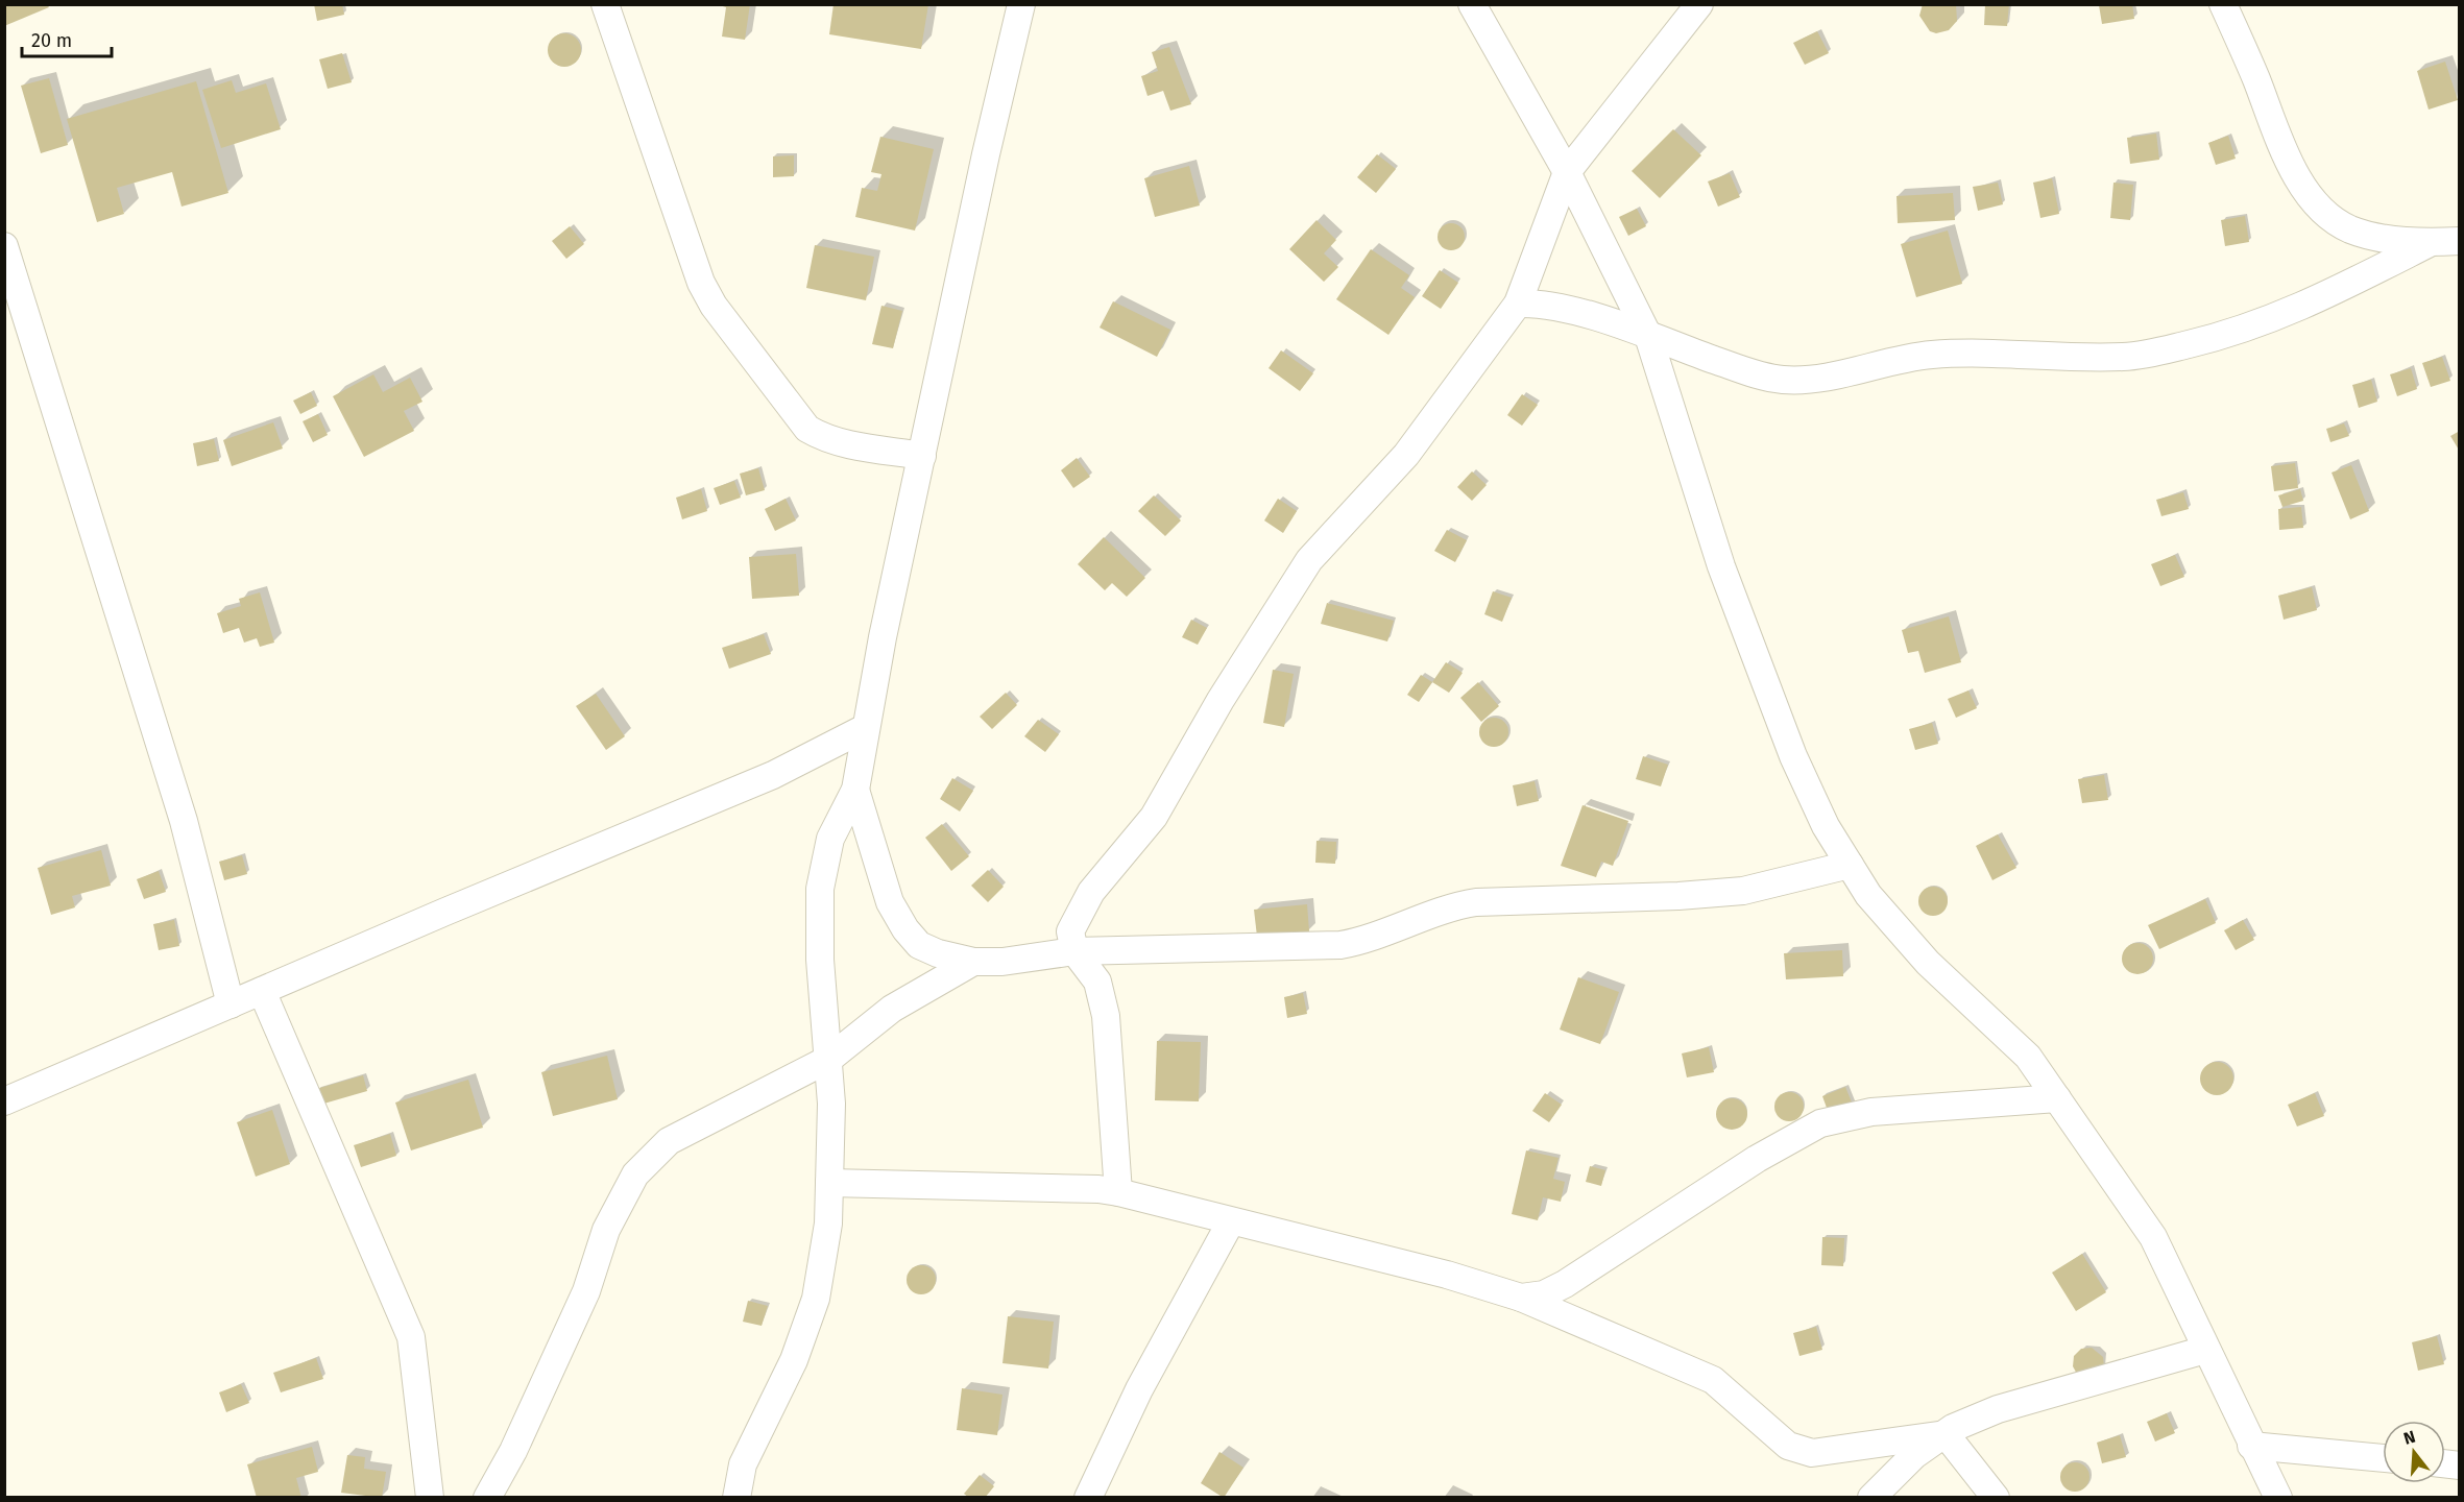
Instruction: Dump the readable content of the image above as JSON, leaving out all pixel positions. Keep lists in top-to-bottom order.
{
  "scale_bar": "20 m",
  "north": "top"
}
